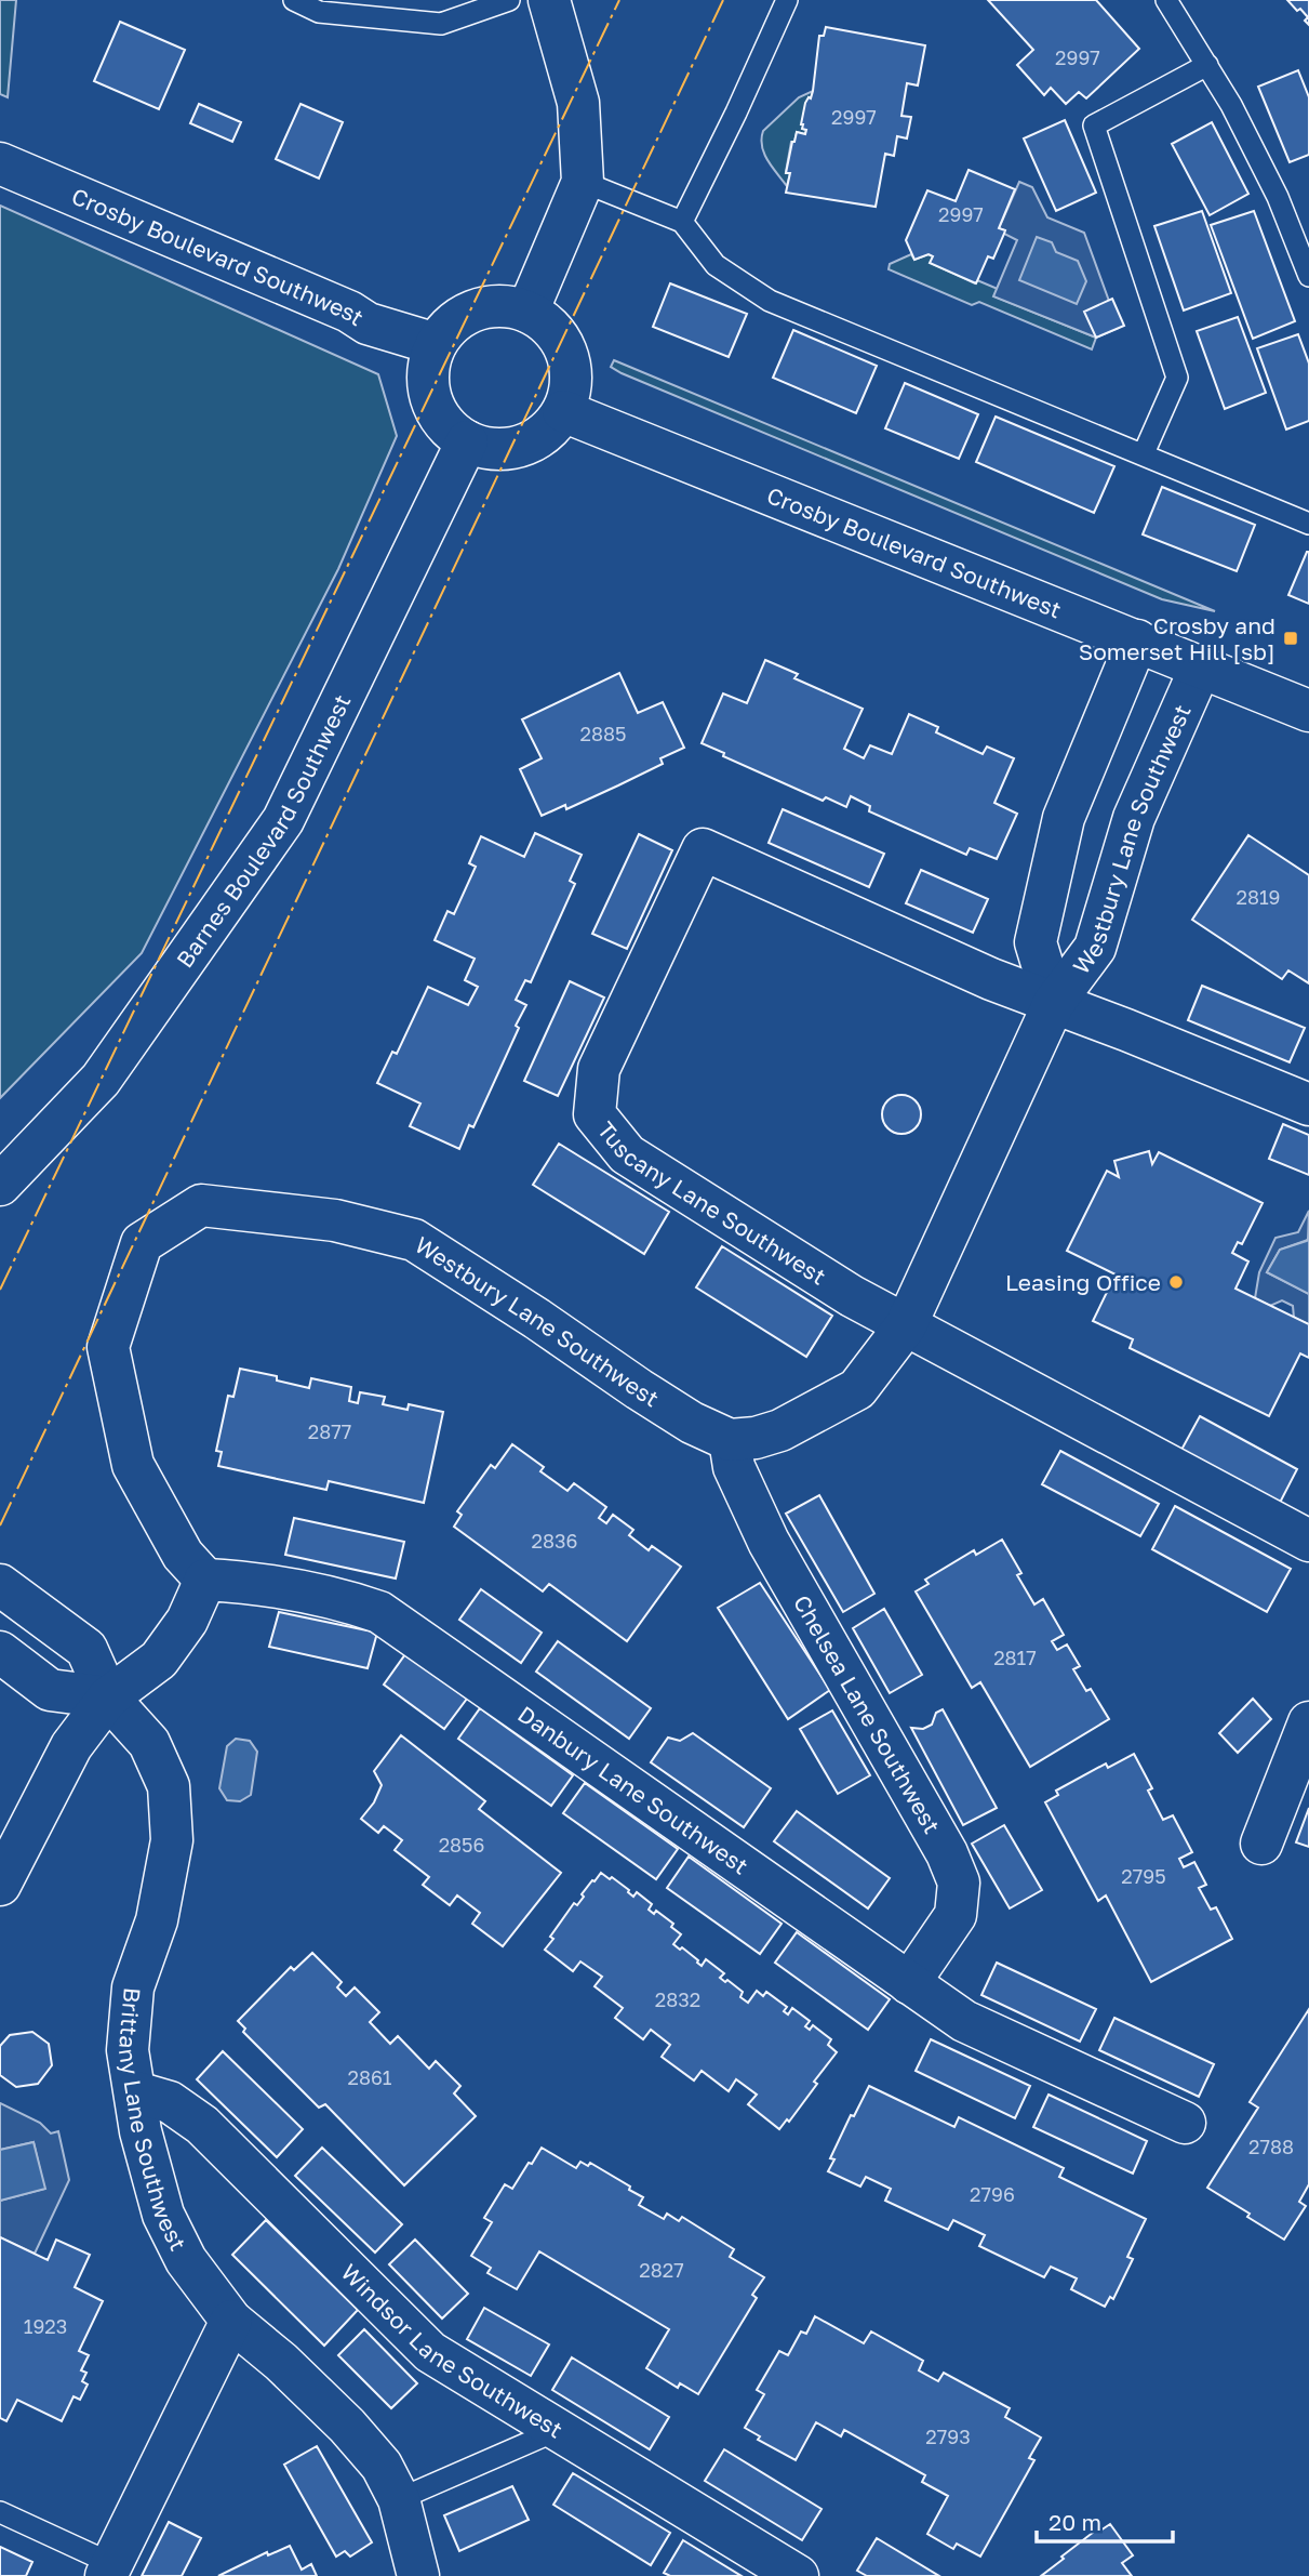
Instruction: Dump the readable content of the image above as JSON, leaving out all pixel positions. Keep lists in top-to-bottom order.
{
  "streets": {
    "street": [
      "Crosby Boulevard Southwest",
      "Barnes Boulevard Southwest",
      "Westbury Lane Southwest",
      "Tuscany Lane Southwest",
      "Chelsea Lane Southwest",
      "Danbury Lane Southwest",
      "Brittany Lane Southwest",
      "Windsor Lane Southwest"
    ]
  },
  "crossings": [
    ["Crosby Boulevard Southwest", "Barnes Boulevard Southwest"],
    ["Crosby Boulevard Southwest", "Westbury Lane Southwest"],
    ["Westbury Lane Southwest", "Tuscany Lane Southwest"],
    ["Westbury Lane Southwest", "Chelsea Lane Southwest"],
    ["Westbury Lane Southwest", "Danbury Lane Southwest"],
    ["Chelsea Lane Southwest", "Danbury Lane Southwest"],
    ["Brittany Lane Southwest", "Windsor Lane Southwest"]
  ],
  "places": {
    "transit": ["Crosby and Somerset Hill [sb]"],
    "other": ["Leasing Office"]
  },
  "house_numbers": [
    "2997",
    "2997",
    "2997",
    "2885",
    "2819",
    "2877",
    "2836",
    "2817",
    "2856",
    "2795",
    "2832",
    "2861",
    "2788",
    "2796",
    "2827",
    "1923",
    "2793"
  ],
  "scale_bar": "20 m"
}
